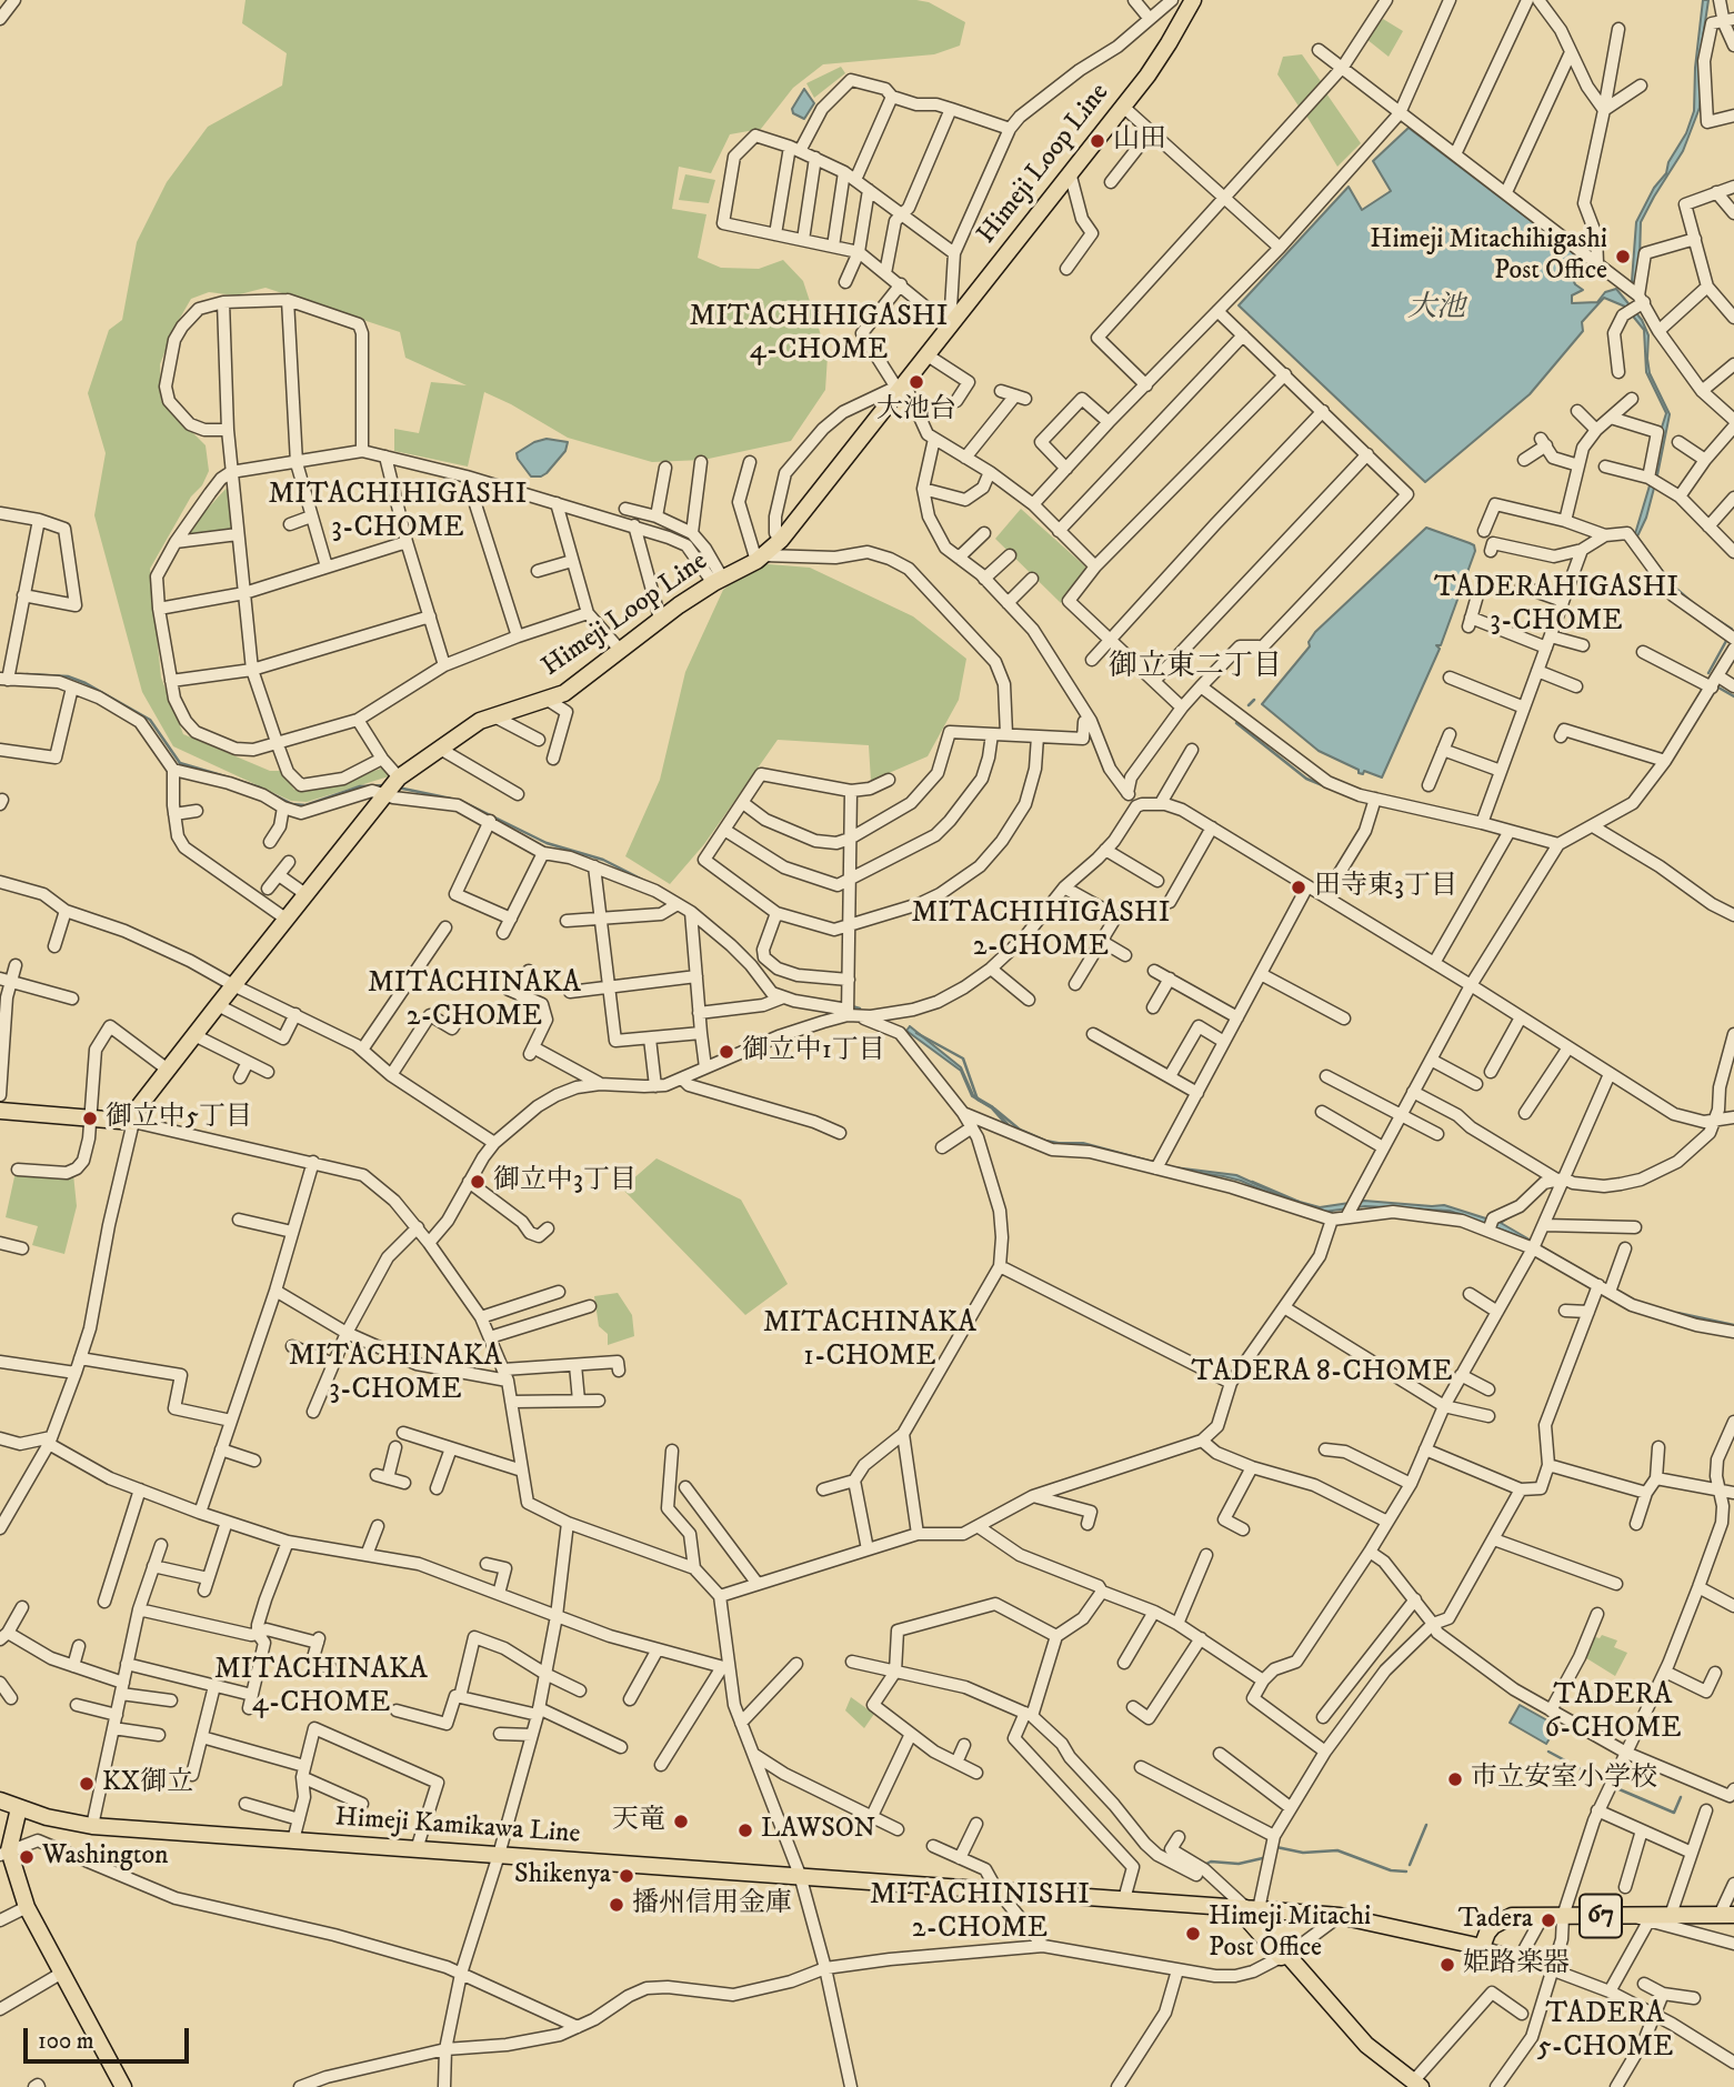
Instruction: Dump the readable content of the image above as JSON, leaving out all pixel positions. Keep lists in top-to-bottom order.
{
  "streets": {
    "main road": ["Himeji Loop Line", "Himeji Kamikawa Line", "67"]
  },
  "crossings": [
    ["Himeji Kamikawa Line", "67"]
  ],
  "districts": [
    "MITACHIHIGASHI 4-CHOME",
    "MITACHIHIGASHI 3-CHOME",
    "TADERAHIGASHI 3-CHOME",
    "御立東二丁目",
    "MITACHIHIGASHI 2-CHOME",
    "MITACHINAKA 2-CHOME",
    "MITACHINAKA 1-CHOME",
    "MITACHINAKA 3-CHOME",
    "TADERA 8-CHOME",
    "MITACHINAKA 4-CHOME",
    "TADERA 6-CHOME",
    "MITACHINISHI 2-CHOME",
    "TADERA 5-CHOME"
  ],
  "water": ["大池"],
  "places": [
    "山田",
    "Himeji Mitachihigashi Post Office",
    "大池台",
    "田寺東3丁目",
    "御立中1丁目",
    "御立中5丁目",
    "御立中3丁目",
    "市立安室小学校",
    "KX御立",
    "天竜",
    "LAWSON",
    "Washington",
    "Shikenya",
    "播州信用金庫",
    "Tadera",
    "Himeji Mitachi Post Office",
    "姫路楽器"
  ],
  "scale_bar": "100 m"
}
